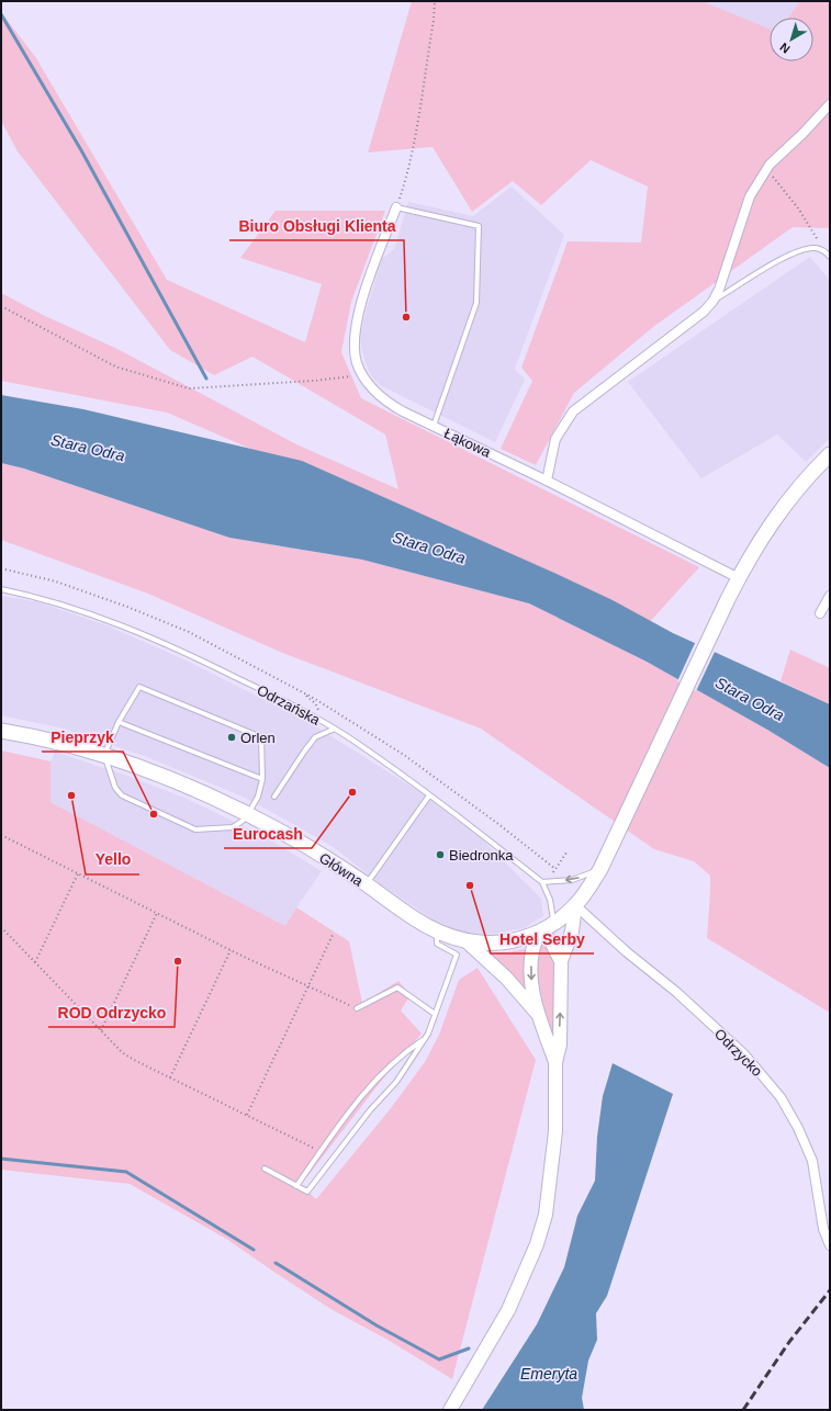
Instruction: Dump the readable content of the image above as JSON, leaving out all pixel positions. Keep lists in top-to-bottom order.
{
  "streets": {
    "main road": ["Główna"],
    "street": ["Łąkowa", "Odrzycko"],
    "lane": ["Odrzańska"]
  },
  "crossings": [
    ["Łąkowa", "Główna"],
    ["Główna", "Odrzycko"]
  ],
  "water": ["Stara Odra", "Emeryta"],
  "places": [
    "Biuro Obsługi Klienta",
    "Orlen",
    "Eurocash",
    "Yello",
    "Pieprzyk",
    "Biedronka",
    "Hotel Serby",
    "ROD Odrzycko"
  ],
  "north": "bottom left"
}
